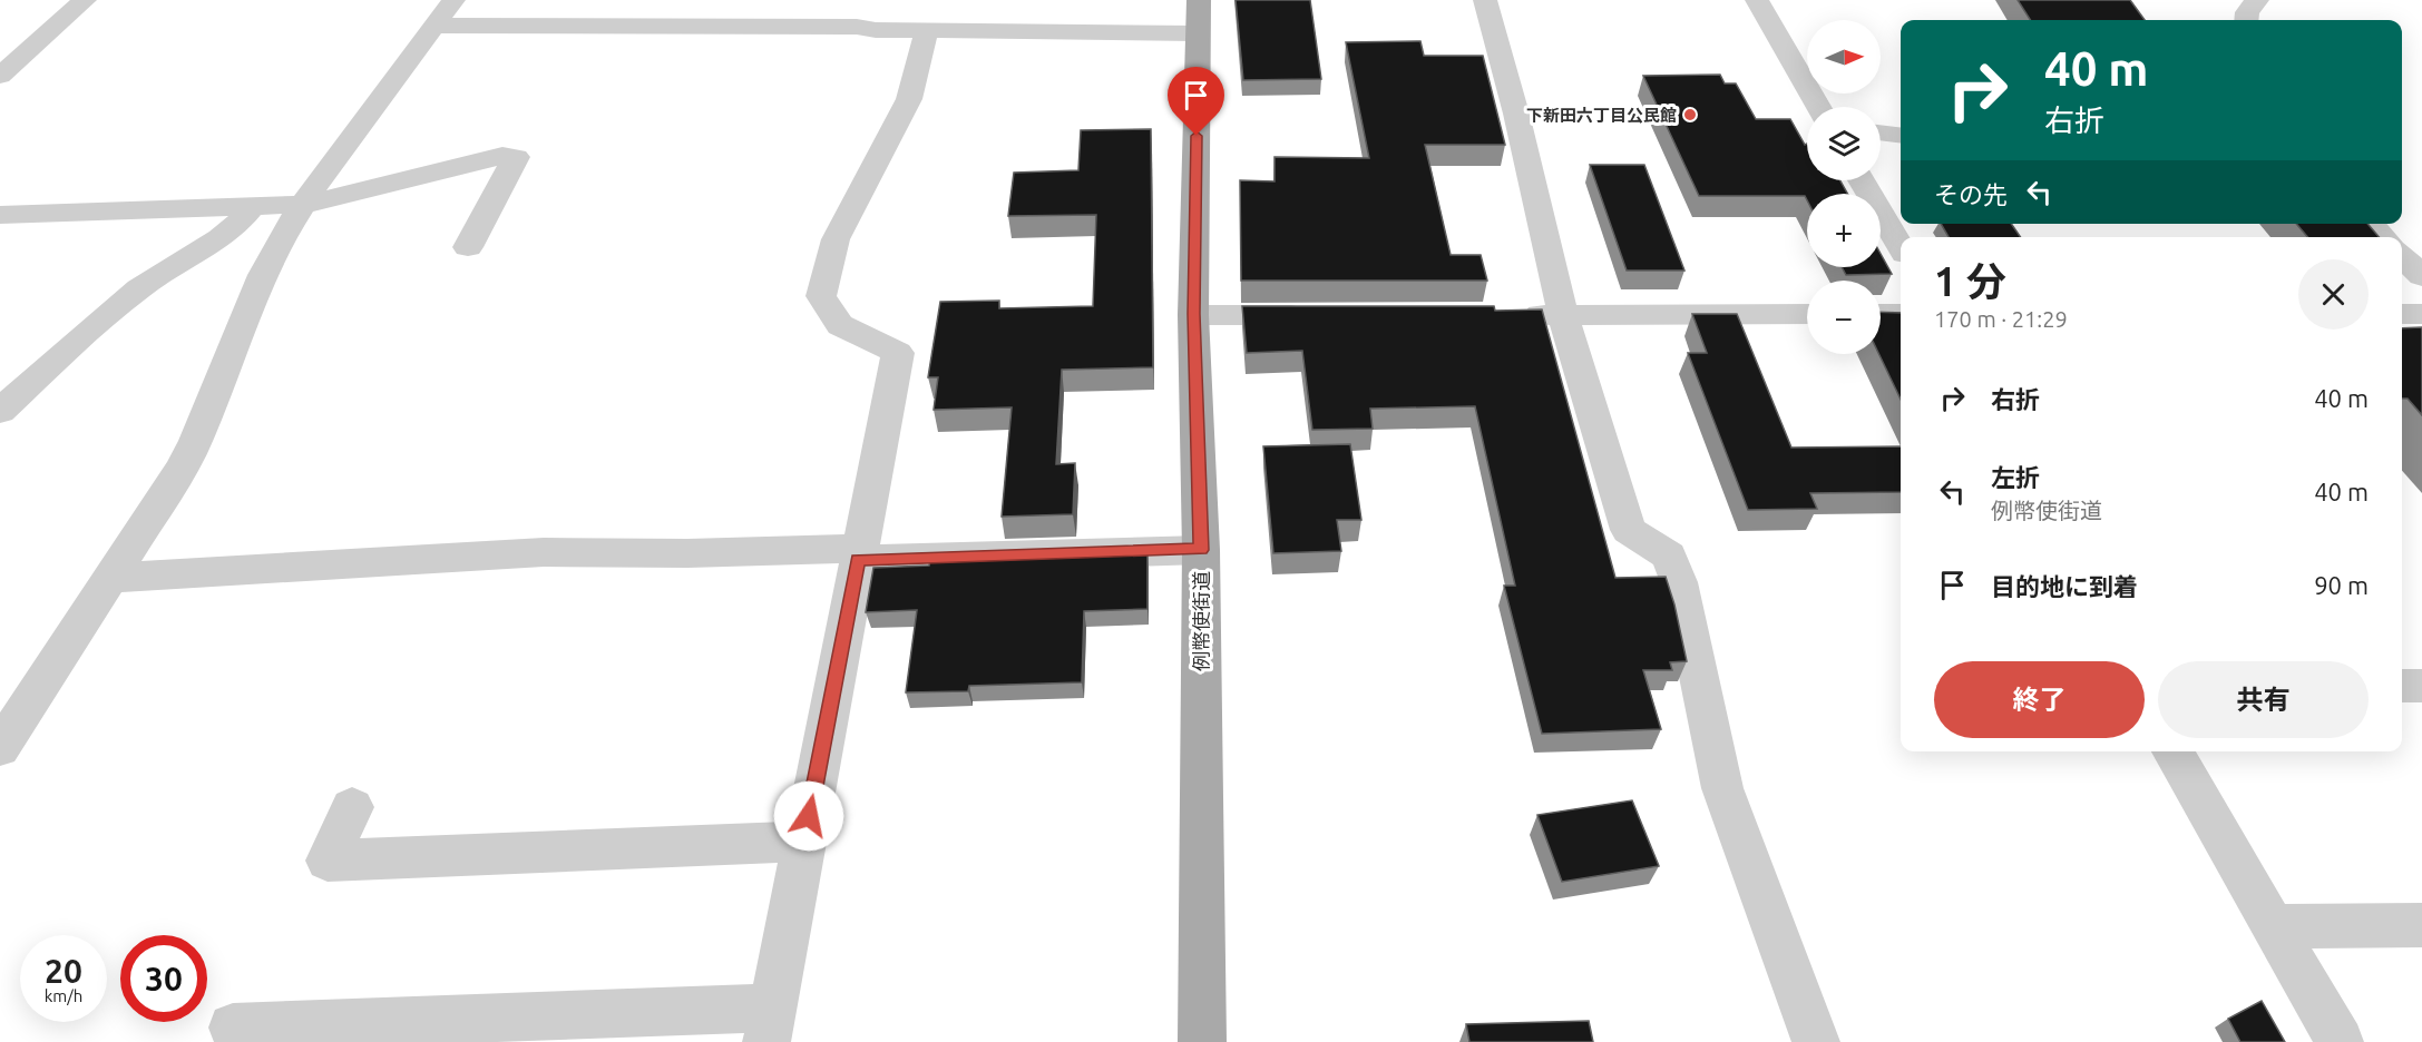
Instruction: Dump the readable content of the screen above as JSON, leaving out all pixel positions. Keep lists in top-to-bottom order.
{
  "streets": {
    "main road": ["例幣使街道"]
  },
  "places": ["下新田六丁目公民館"],
  "north": "right",
  "page": {
    "map_buttons": ["+", "−"],
    "turn": ["40 m", "右折"],
    "then": "その先",
    "heading": ["1 分", "170 m · 21:29"],
    "list": [
      {
        "name": "右折",
        "value": "40 m"
      },
      {
        "name": "左折",
        "note": "例幣使街道",
        "value": "40 m"
      },
      {
        "name": "目的地に到着",
        "value": "90 m"
      }
    ],
    "buttons": ["終了", "共有"],
    "speed": "20 km/h",
    "limit": "30"
  }
}
